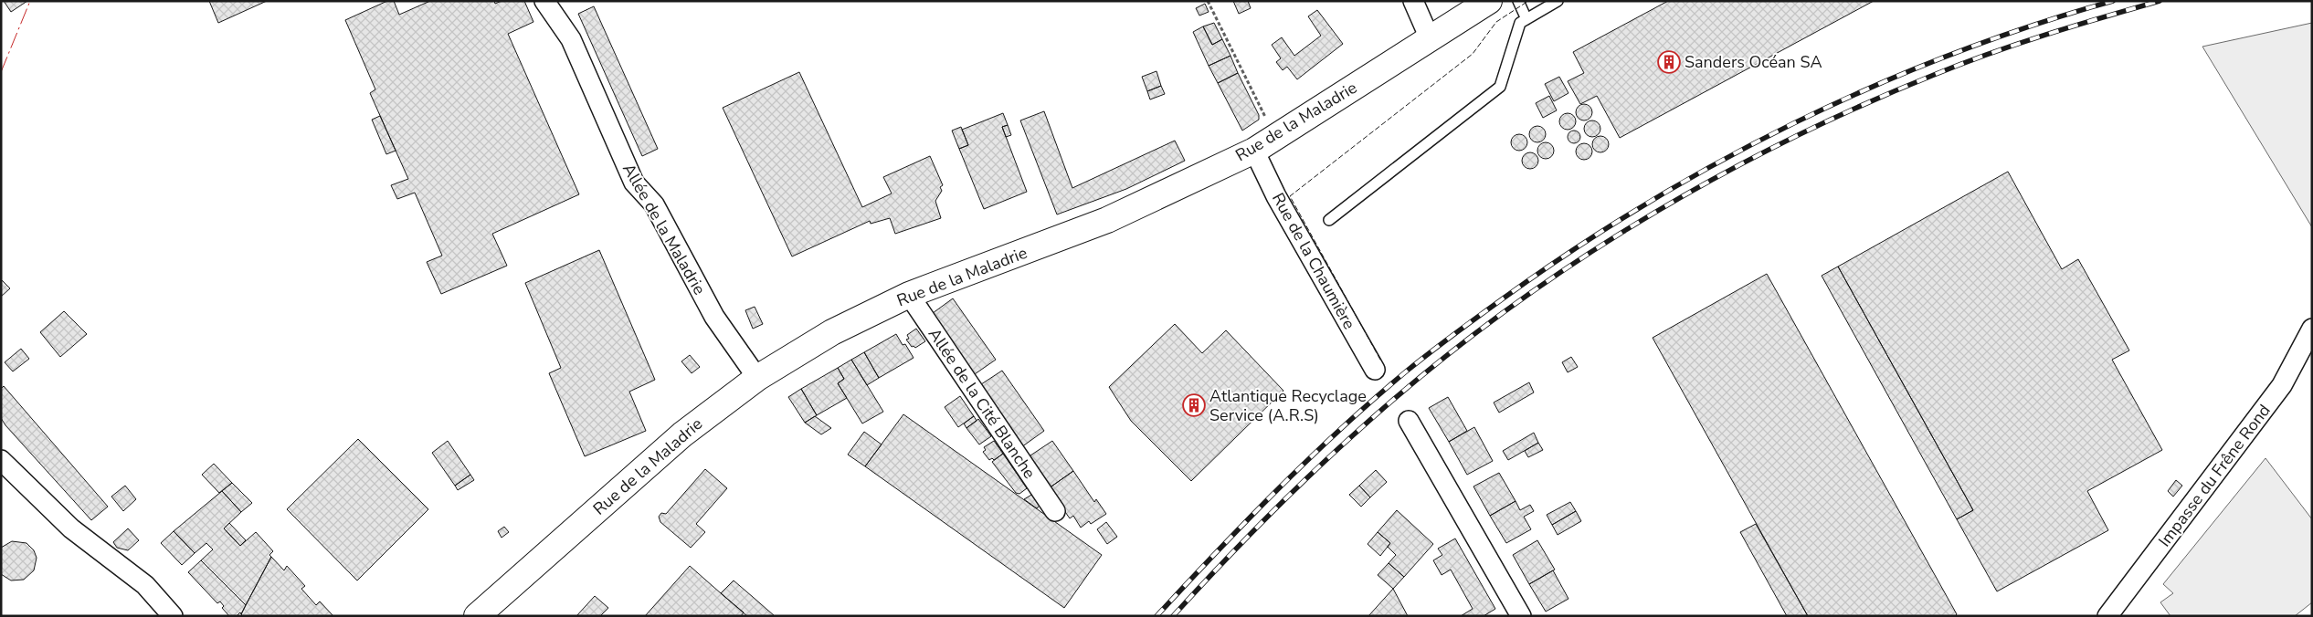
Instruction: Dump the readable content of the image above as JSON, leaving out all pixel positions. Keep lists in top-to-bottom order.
{
  "streets": {
    "street": [
      "Rue de la Maladrie",
      "Allée de la Maladrie",
      "Rue de la Chaumière",
      "Allée de la Cité Blanche",
      "Impasse du Frêne Rond"
    ]
  },
  "crossings": [
    ["Rue de la Maladrie", "Allée de la Maladrie"],
    ["Rue de la Maladrie", "Rue de la Chaumière"],
    ["Rue de la Maladrie", "Allée de la Cité Blanche"]
  ],
  "places": {
    "building": ["Sanders Océan SA", "Atlantique Recyclage Service (A.R.S)"]
  }
}
